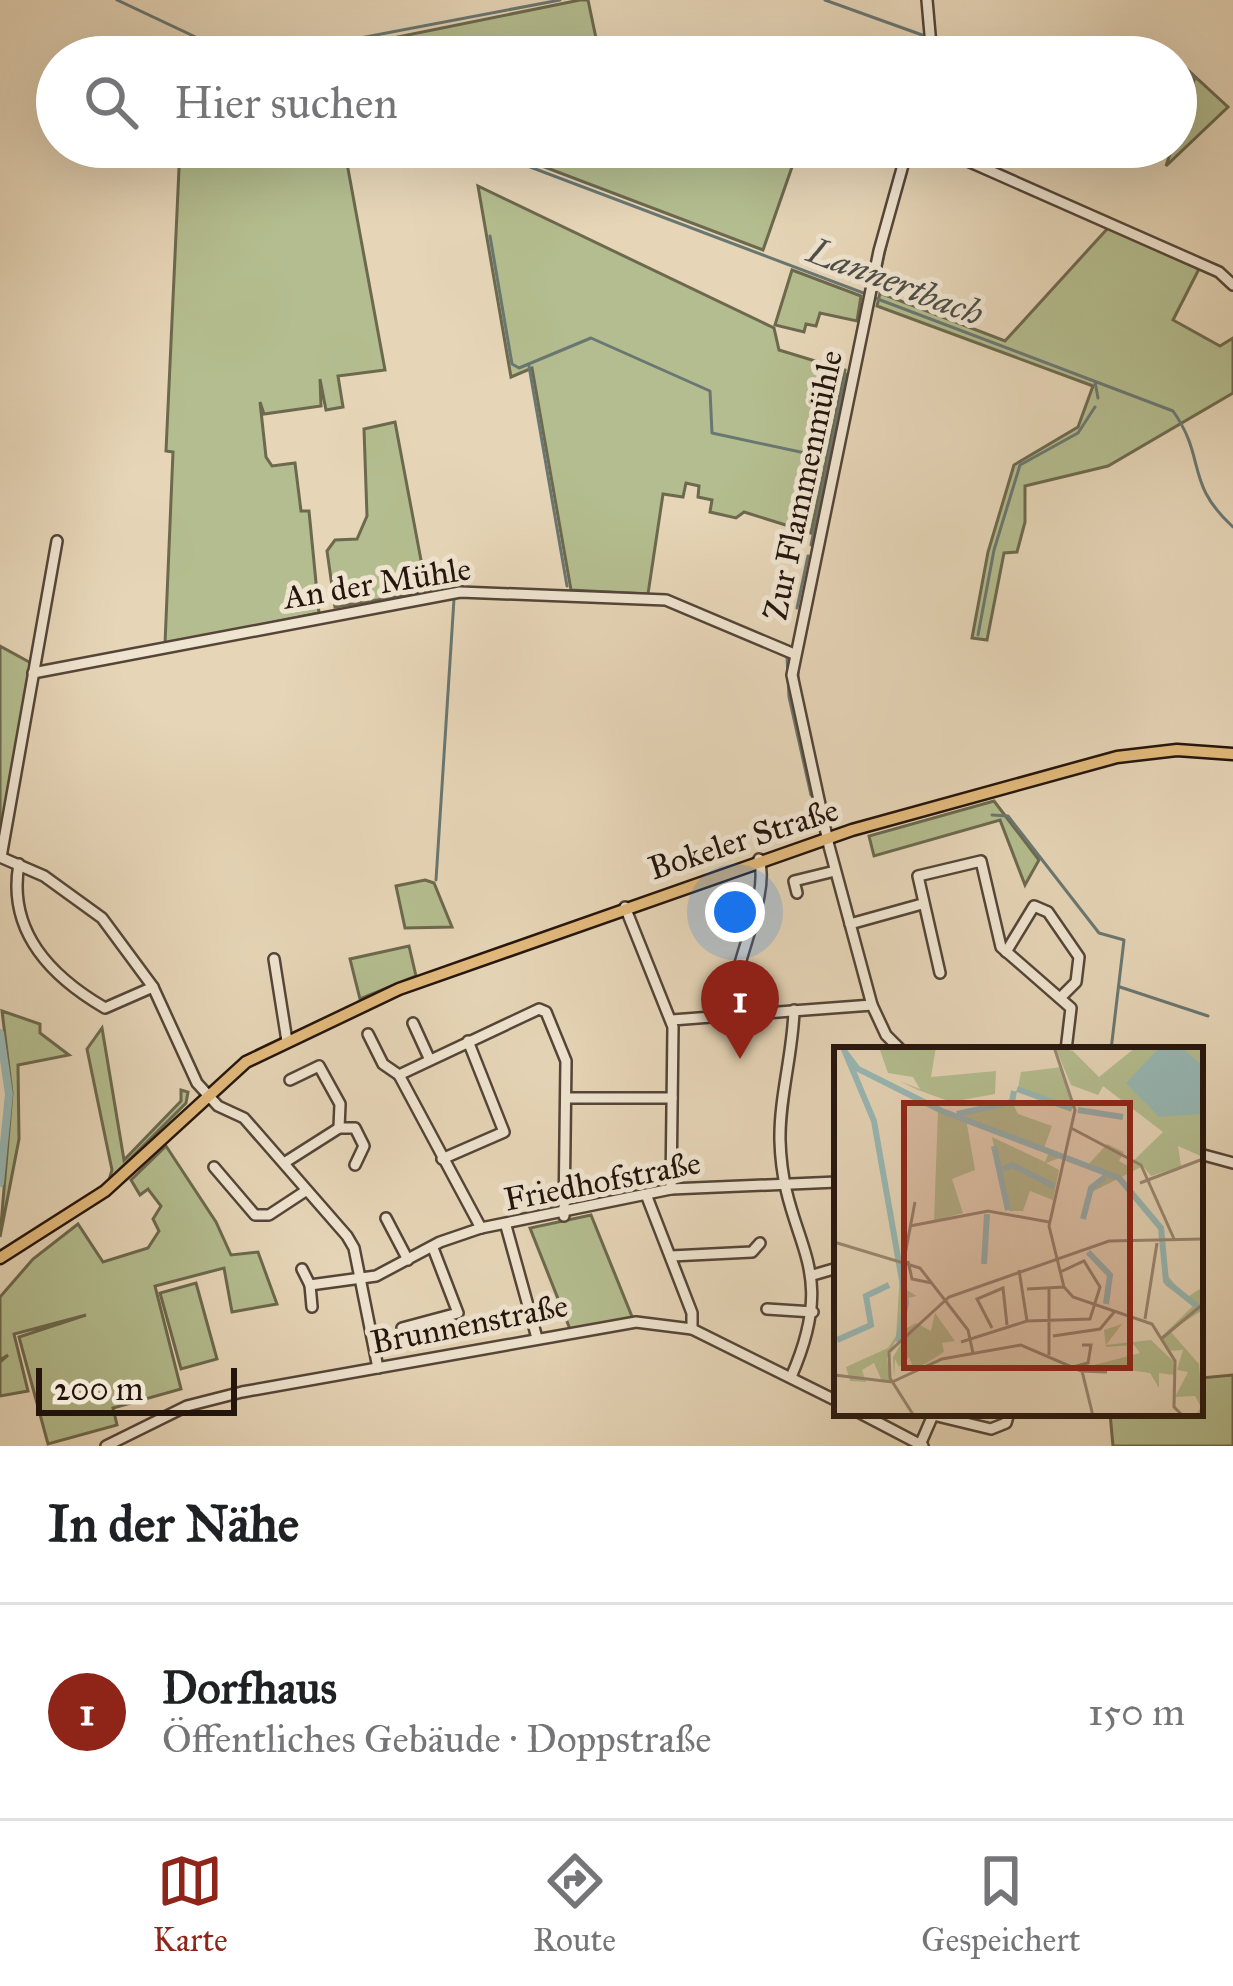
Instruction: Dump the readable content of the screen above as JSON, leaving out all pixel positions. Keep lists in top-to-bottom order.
{
  "streets": {
    "main road": ["Bokeler Straße"],
    "street": [
      "Zur Flammenmühle",
      "An der Mühle",
      "Friedhofstraße",
      "Brunnenstraße"
    ]
  },
  "crossings": [
    ["Zur Flammenmühle", "An der Mühle"],
    ["Zur Flammenmühle", "Bokeler Straße"]
  ],
  "water": ["Lannertbach"],
  "scale_bar": "200 m",
  "page": {
    "search": "Hier suchen",
    "pins": "1",
    "scale": "200 m",
    "heading": "In der Nähe",
    "list": [
      {
        "mark": "1",
        "name": "Dorfhaus",
        "note": "Öffentliches Gebäude · Doppstraße",
        "value": "150 m"
      }
    ],
    "nav": ["Karte", "Route", "Gespeichert"]
  }
}
